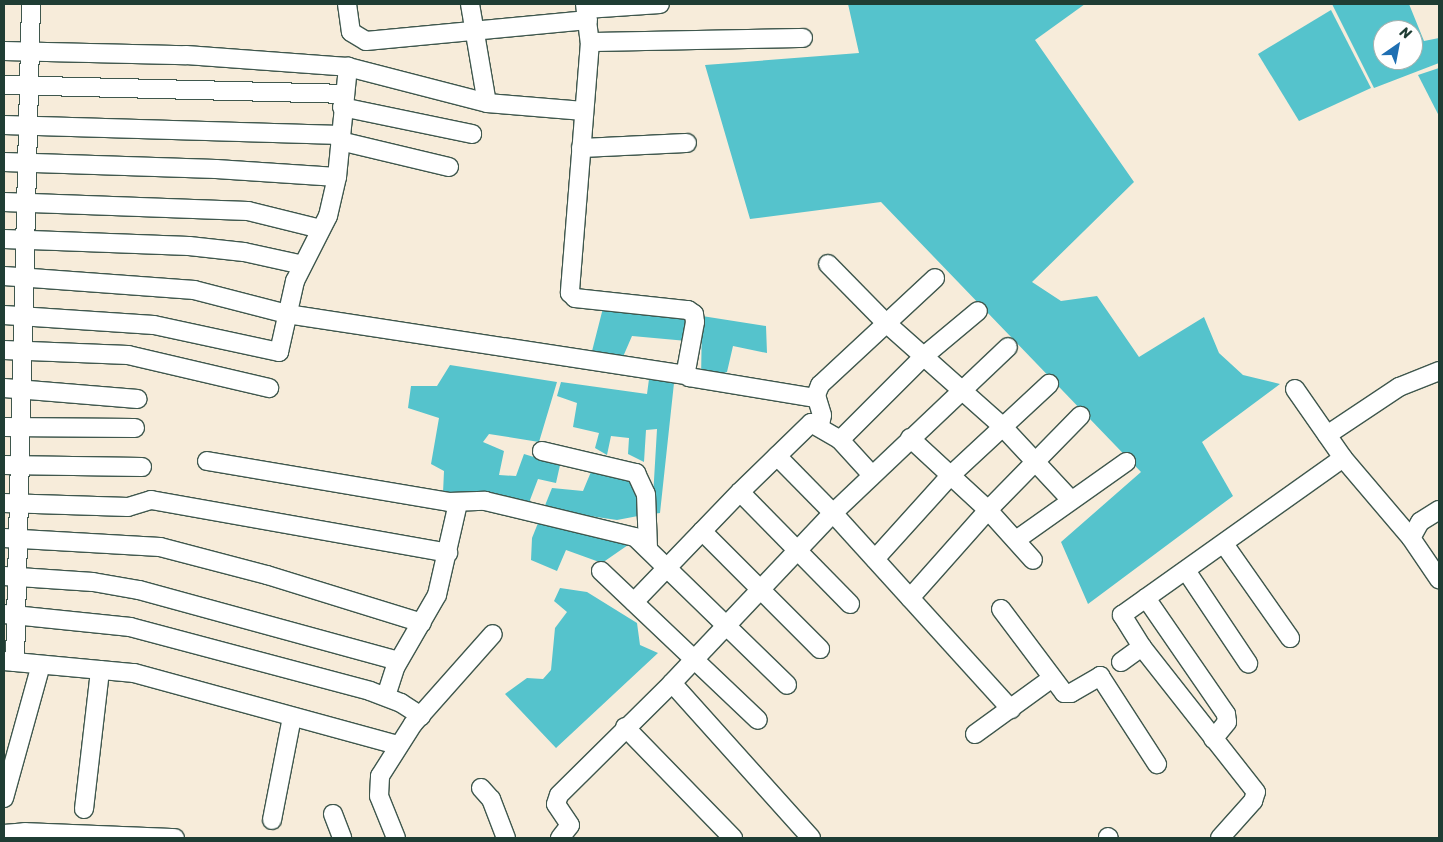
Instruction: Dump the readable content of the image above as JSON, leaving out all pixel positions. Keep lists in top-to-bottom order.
{
  "north": "top right"
}
